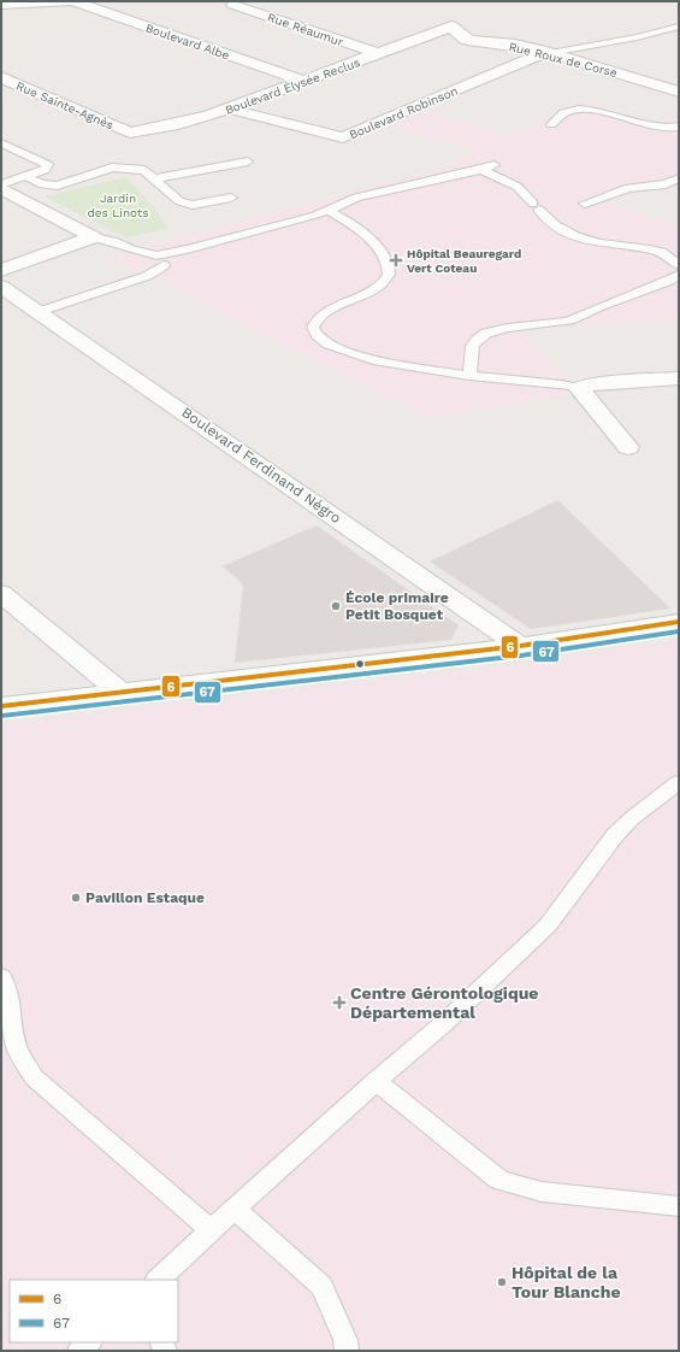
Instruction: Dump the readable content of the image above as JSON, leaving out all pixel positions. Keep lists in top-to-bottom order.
{
  "streets": {
    "street": [
      "Rue Réaumur",
      "Boulevard Albe",
      "Rue Roux de Corse",
      "Boulevard Élysée Reclus",
      "Rue Sainte-Agnès",
      "Boulevard Robinson",
      "Boulevard Ferdinand Négro"
    ]
  },
  "crossings": [
    ["Rue Réaumur", "Boulevard Élysée Reclus"],
    ["Boulevard Albe", "Boulevard Élysée Reclus"],
    ["Rue Roux de Corse", "Boulevard Élysée Reclus"],
    ["Rue Roux de Corse", "Boulevard Robinson"],
    ["Boulevard Élysée Reclus", "Rue Sainte-Agnès"],
    ["Boulevard Élysée Reclus", "Boulevard Robinson"]
  ],
  "parks": ["Jardin des Linots"],
  "places": {
    "health": ["Hôpital Beauregard Vert Coteau", "Centre Gérontologique Départemental"],
    "other": ["École primaire Petit Bosquet", "Pavillon Estaque", "Hôpital de la Tour Blanche"]
  },
  "lines": ["transit line 6", "transit line 67"],
  "legend": ["6", "67"]
}
